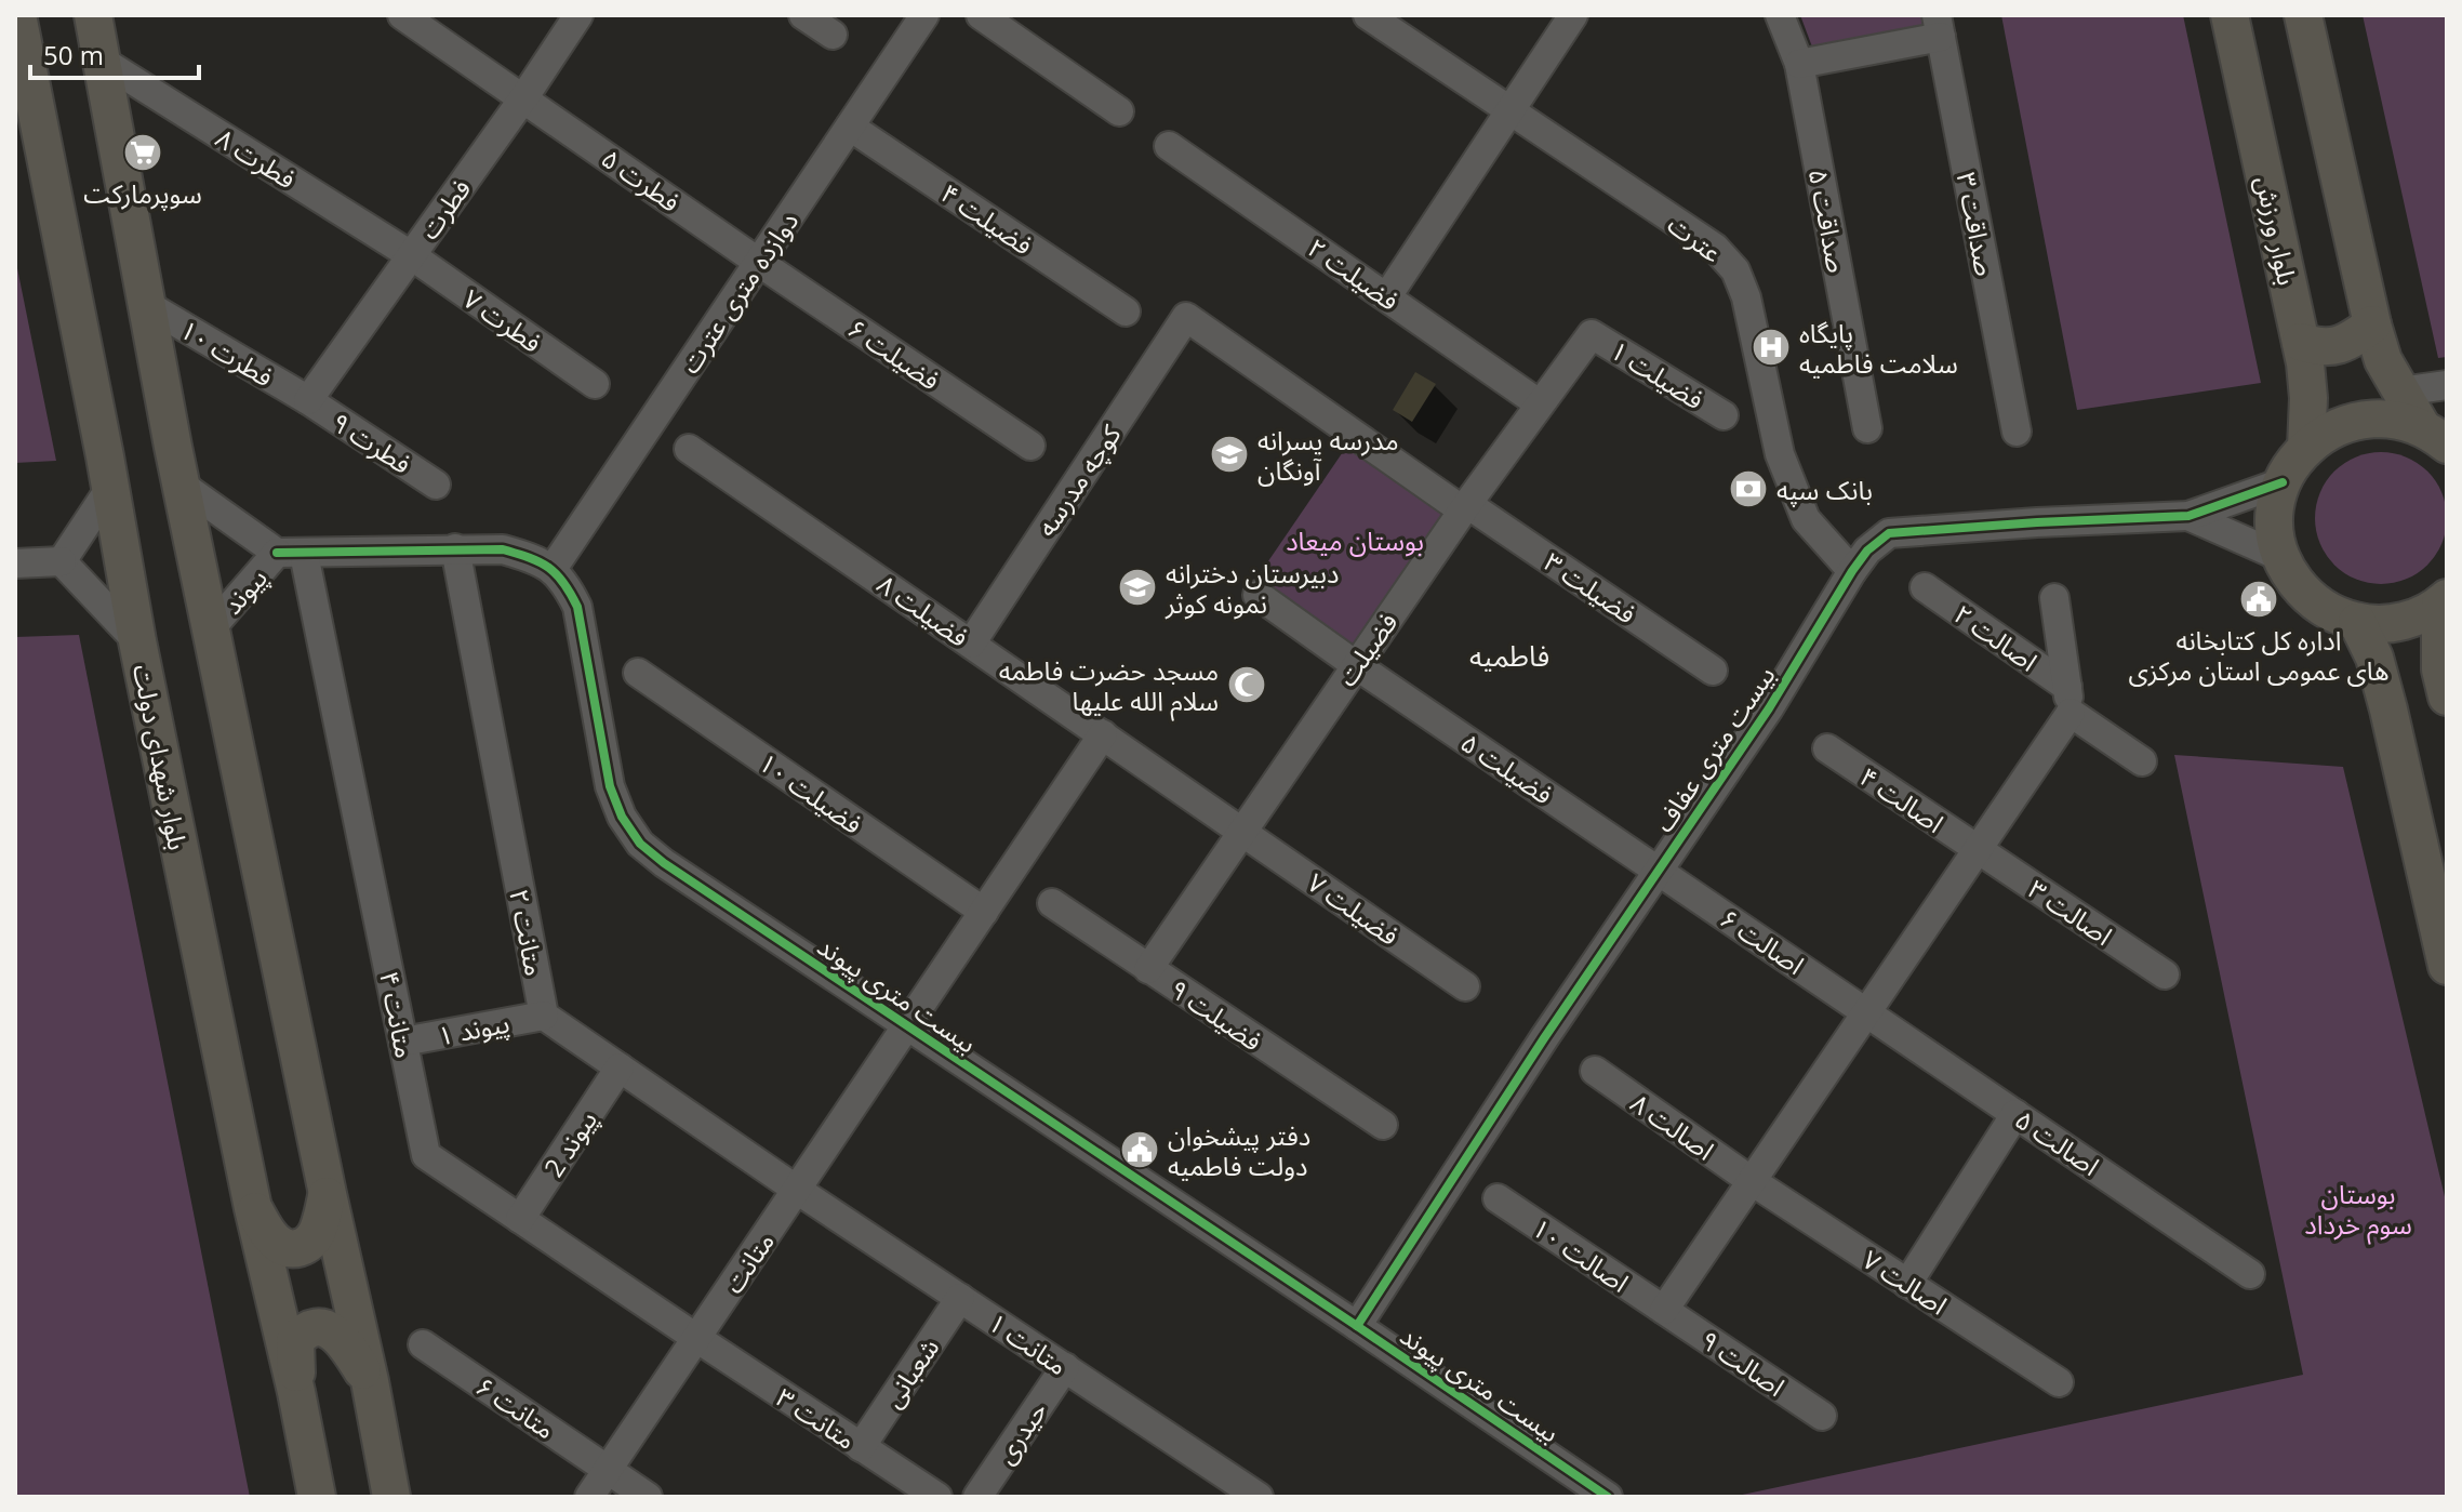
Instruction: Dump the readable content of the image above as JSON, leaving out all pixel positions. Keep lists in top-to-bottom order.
{
  "streets": {
    "main road": ["بلوار ورزش", "بلوار شهدای دولت"],
    "street": [
      "فطرت ۸",
      "فطرت ۵",
      "فطرت",
      "فضیلت ۴",
      "صداقت ۵",
      "صداقت ۳",
      "عترت",
      "فضیلت ۲",
      "دوازده متری عترت",
      "فطرت ۷",
      "فطرت ۱۰",
      "فضیلت ۶",
      "فضیلت ۱",
      "فطرت ۹",
      "کوچه مدرسه",
      "فضیلت ۳",
      "پیوند",
      "فضیلت ۸",
      "اصالت ۲",
      "فضیلت",
      "بیست متری عفاف",
      "فضیلت ۵",
      "فضیلت ۱۰",
      "اصالت ۴",
      "فضیلت ۷",
      "اصالت ۳",
      "متانت ۲",
      "اصالت ۶",
      "بیست متری پیوند",
      "متانت ۴",
      "فضیلت ۹",
      "پیوند ۱",
      "اصالت ۸",
      "اصالت ۵",
      "پیوند 2",
      "اصالت ۱۰",
      "متانت",
      "اصالت ۷",
      "متانت ۱",
      "اصالت ۹",
      "شعبانی",
      "متانت ۶",
      "متانت ۳",
      "حیدری"
    ]
  },
  "crossings": [
    ["فطرت ۸", "فطرت"],
    ["فطرت ۸", "فطرت ۷"],
    ["فطرت ۵", "فطرت"],
    ["فطرت ۵", "دوازده متری عترت"],
    ["فطرت ۵", "فضیلت ۶"],
    ["فطرت", "فطرت ۷"],
    ["فطرت", "فطرت ۱۰"],
    ["فطرت", "فطرت ۹"],
    ["فضیلت ۴", "دوازده متری عترت"],
    ["عترت", "بیست متری عفاف"],
    ["فضیلت ۲", "فضیلت"],
    ["دوازده متری عترت", "فضیلت ۶"],
    ["دوازده متری عترت", "بیست متری پیوند"],
    ["فطرت ۱۰", "فطرت ۹"],
    ["فضیلت ۱", "فضیلت"],
    ["کوچه مدرسه", "فضیلت ۳"],
    ["کوچه مدرسه", "فضیلت ۸"],
    ["فضیلت ۳", "فضیلت"],
    ["پیوند", "متانت ۴"],
    ["فضیلت ۸", "فضیلت"],
    ["فضیلت ۸", "فضیلت ۷"],
    ["فضیلت", "فضیلت ۵"],
    ["فضیلت", "فضیلت ۷"],
    ["فضیلت", "فضیلت ۹"],
    ["بیست متری عفاف", "فضیلت ۵"],
    ["بیست متری عفاف", "اصالت ۶"],
    ["بیست متری عفاف", "بیست متری پیوند"],
    ["فضیلت ۵", "اصالت ۶"],
    ["اصالت ۴", "اصالت ۳"],
    ["متانت ۲", "پیوند ۱"],
    ["اصالت ۶", "اصالت ۵"],
    ["بیست متری پیوند", "متانت"],
    ["متانت ۴", "پیوند ۱"],
    ["متانت ۴", "پیوند 2"],
    ["متانت ۴", "متانت"],
    ["متانت ۴", "متانت ۳"],
    ["اصالت ۸", "اصالت ۷"],
    ["اصالت ۱۰", "اصالت ۹"],
    ["متانت", "متانت ۱"],
    ["متانت", "متانت ۶"],
    ["متانت", "متانت ۳"],
    ["متانت ۱", "شعبانی"],
    ["متانت ۱", "حیدری"],
    ["شعبانی", "متانت ۳"]
  ],
  "districts": ["فاطمیه"],
  "parks": ["بوستان میعاد", "بوستان سوم خرداد"],
  "places": {
    "supermarket": ["سوپرمارکت"],
    "hospital": ["پایگاه سلامت فاطمیه"],
    "school or university": ["مدرسه پسرانه آونگان", "دبیرستان دخترانه نمونه کوثر"],
    "bank": ["بانک سپه"],
    "public building": ["اداره کل کتابخانه های عمومی استان مرکزی", "دفتر پیشخوان دولت فاطمیه"],
    "mosque": ["مسجد حضرت فاطمه سلام الله علیها"]
  },
  "scale_bar": "50 m"
}
